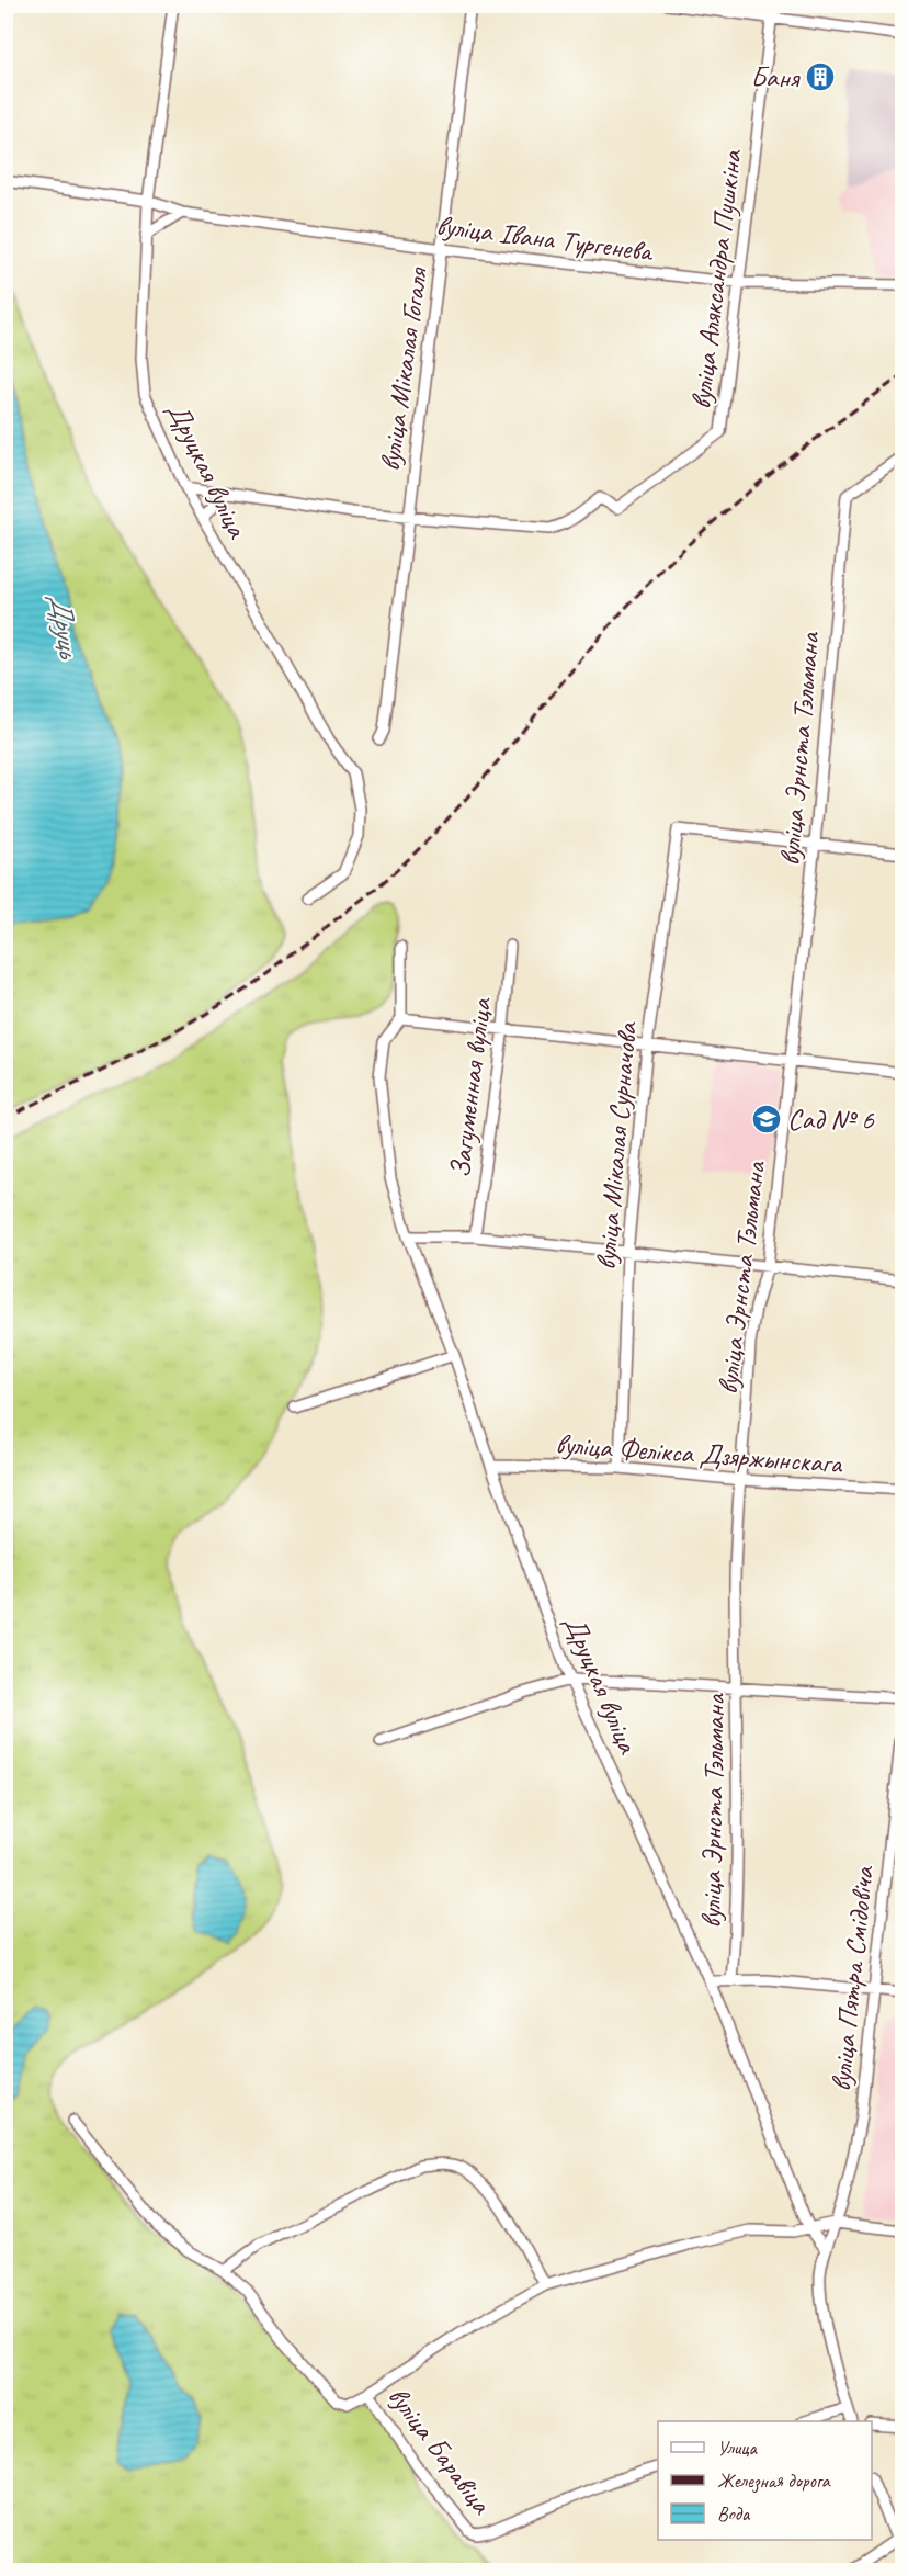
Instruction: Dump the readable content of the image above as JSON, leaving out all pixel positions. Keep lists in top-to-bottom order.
{
  "streets": {
    "street": [
      "вуліца Івана Тургенева",
      "вуліца Аляксандра Пушкіна",
      "вуліца Мікалая Гогаля",
      "Друцкая вуліца",
      "вуліца Эрнста Тэльмана",
      "Загуменная вуліца",
      "вуліца Мікалая Сурначова",
      "вуліца Фелікса Дзяржынскага",
      "вуліца Пятра Смідовіча",
      "вуліца Баравіца"
    ]
  },
  "crossings": [
    ["вуліца Івана Тургенева", "вуліца Аляксандра Пушкіна"],
    ["вуліца Івана Тургенева", "вуліца Мікалая Гогаля"],
    ["вуліца Івана Тургенева", "Друцкая вуліца"],
    ["вуліца Аляксандра Пушкіна", "вуліца Мікалая Гогаля"],
    ["Друцкая вуліца", "вуліца Фелікса Дзяржынскага"],
    ["Друцкая вуліца", "вуліца Пятра Смідовіча"],
    ["вуліца Эрнста Тэльмана", "вуліца Мікалая Сурначова"],
    ["вуліца Эрнста Тэльмана", "вуліца Фелікса Дзяржынскага"],
    ["вуліца Мікалая Сурначова", "вуліца Фелікса Дзяржынскага"]
  ],
  "water": ["Друць"],
  "places": {
    "building": ["Баня"],
    "school or university": ["Сад № 6"]
  },
  "legend": ["Улица", "Железная дорога", "Вода"]
}
